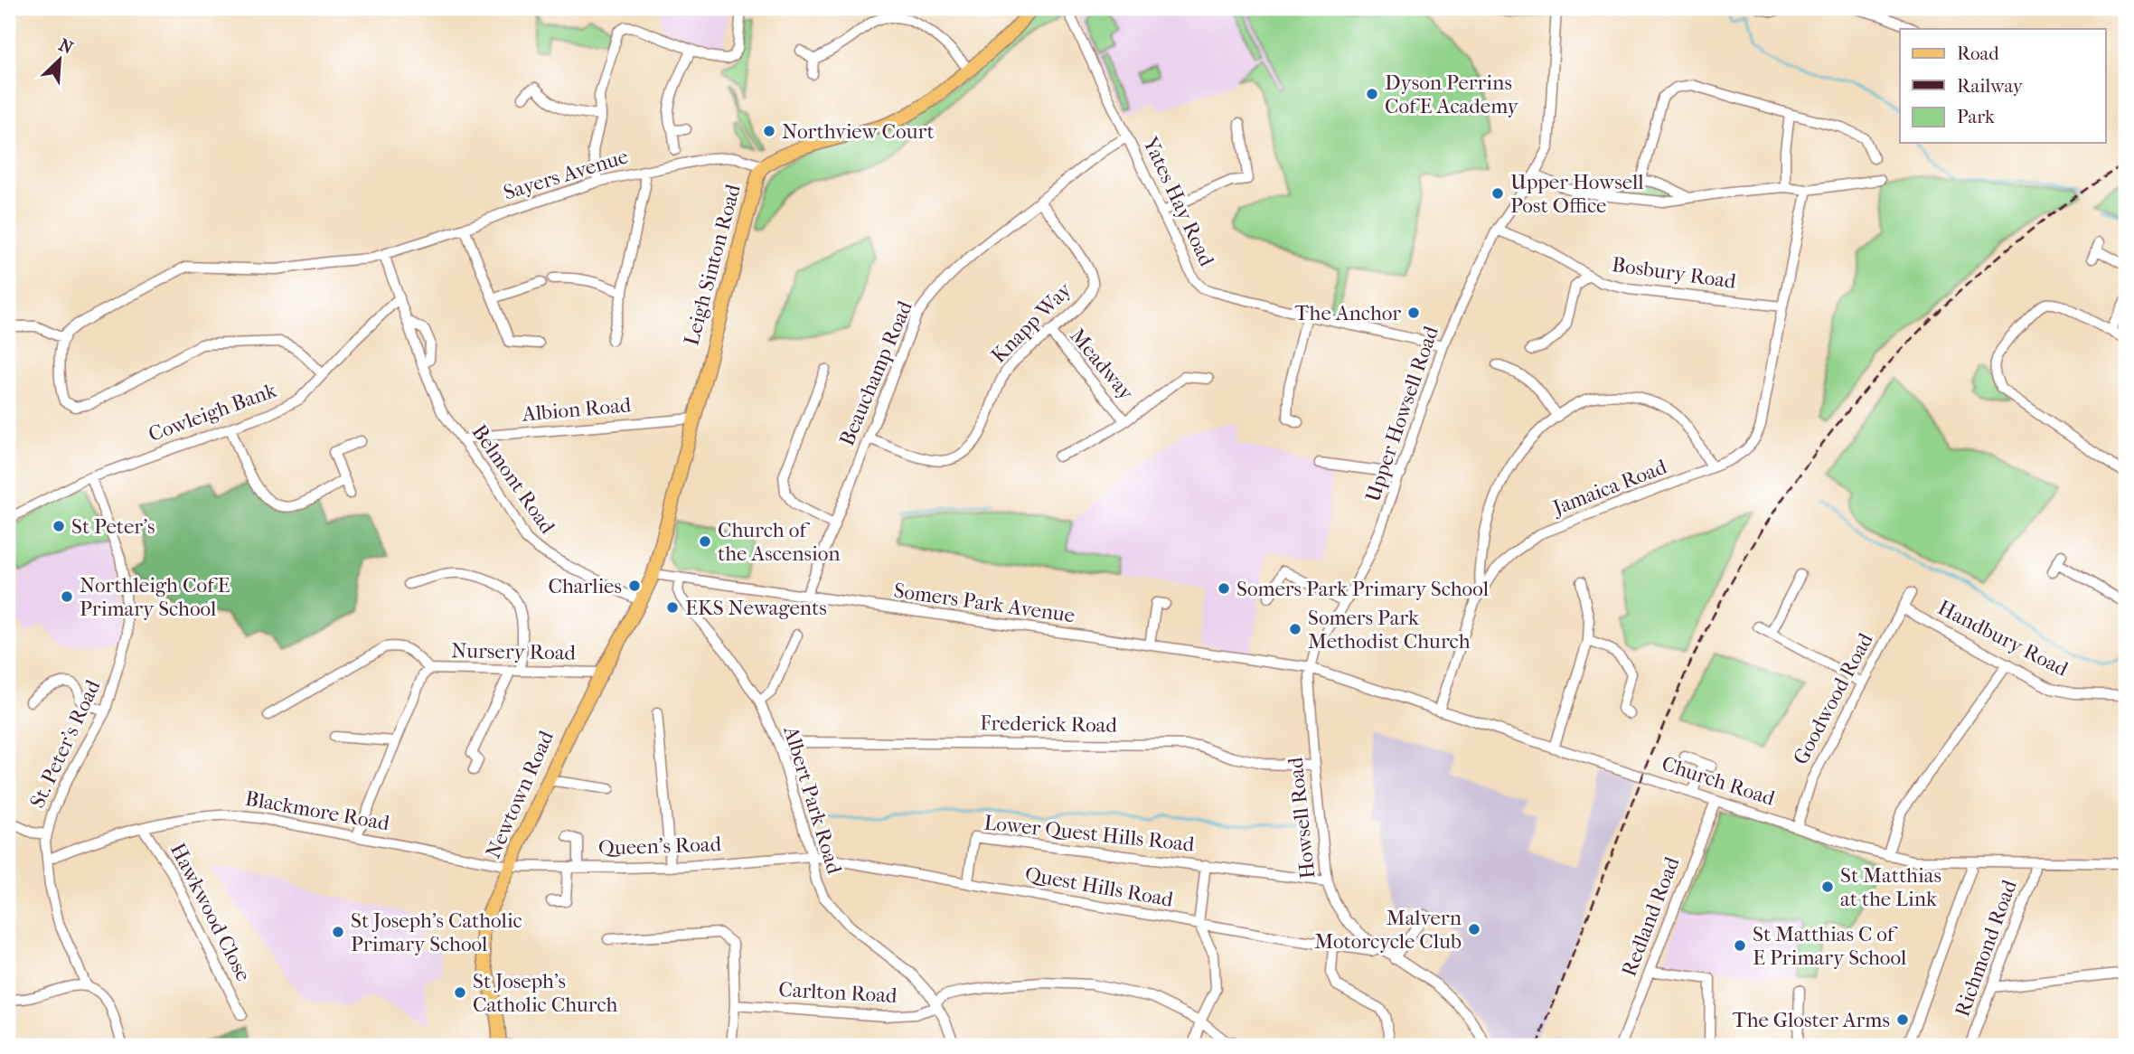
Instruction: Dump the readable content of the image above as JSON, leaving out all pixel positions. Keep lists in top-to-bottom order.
{
  "streets": {
    "main road": ["Leigh Sinton Road", "Newtown Road"],
    "street": [
      "Sayers Avenue",
      "Yates Hay Road",
      "Bosbury Road",
      "Knapp Way",
      "Meadway",
      "Beauchamp Road",
      "Albion Road",
      "Cowleigh Bank",
      "Upper Howsell Road",
      "Belmont Road",
      "Jamaica Road",
      "Somers Park Avenue",
      "Handbury Road",
      "Nursery Road",
      "Goodwood Road",
      "Frederick Road",
      "St. Peter's Road",
      "Church Road",
      "Albert Park Road",
      "Blackmore Road",
      "Howsell Road",
      "Lower Quest Hills Road",
      "Queen's Road",
      "Quest Hills Road",
      "Hawkwood Close",
      "Redland Road",
      "Richmond Road",
      "Carlton Road"
    ]
  },
  "crossings": [
    ["Sayers Avenue", "Leigh Sinton Road"],
    ["Sayers Avenue", "Belmont Road"],
    ["Yates Hay Road", "Beauchamp Road"],
    ["Yates Hay Road", "Upper Howsell Road"],
    ["Leigh Sinton Road", "Albion Road"],
    ["Leigh Sinton Road", "Somers Park Avenue"],
    ["Leigh Sinton Road", "Newtown Road"],
    ["Bosbury Road", "Upper Howsell Road"],
    ["Bosbury Road", "Jamaica Road"],
    ["Knapp Way", "Meadway"],
    ["Knapp Way", "Beauchamp Road"],
    ["Beauchamp Road", "Somers Park Avenue"],
    ["Albion Road", "Belmont Road"],
    ["Cowleigh Bank", "Belmont Road"],
    ["Cowleigh Bank", "St. Peter's Road"],
    ["Upper Howsell Road", "Somers Park Avenue"],
    ["Upper Howsell Road", "Church Road"],
    ["Upper Howsell Road", "Howsell Road"],
    ["Belmont Road", "Newtown Road"],
    ["Jamaica Road", "Church Road"],
    ["Somers Park Avenue", "Church Road"],
    ["Somers Park Avenue", "Newtown Road"],
    ["Somers Park Avenue", "Albert Park Road"],
    ["Somers Park Avenue", "Howsell Road"],
    ["Handbury Road", "Goodwood Road"],
    ["Nursery Road", "Newtown Road"],
    ["Nursery Road", "Blackmore Road"],
    ["Goodwood Road", "Church Road"],
    ["Frederick Road", "Albert Park Road"],
    ["Frederick Road", "Howsell Road"],
    ["St. Peter's Road", "Blackmore Road"],
    ["Church Road", "Howsell Road"],
    ["Church Road", "Redland Road"],
    ["Church Road", "Richmond Road"],
    ["Newtown Road", "Blackmore Road"],
    ["Newtown Road", "Queen's Road"],
    ["Albert Park Road", "Queen's Road"],
    ["Albert Park Road", "Quest Hills Road"],
    ["Albert Park Road", "Carlton Road"],
    ["Blackmore Road", "Queen's Road"],
    ["Blackmore Road", "Hawkwood Close"],
    ["Howsell Road", "Lower Quest Hills Road"],
    ["Howsell Road", "Quest Hills Road"],
    ["Lower Quest Hills Road", "Quest Hills Road"],
    ["Queen's Road", "Quest Hills Road"]
  ],
  "places": [
    "Dyson Perrins CofE Academy",
    "Northview Court",
    "Upper Howsell Post Office",
    "The Anchor",
    "St Peter's",
    "Church of the Ascension",
    "Charlies",
    "Somers Park Primary School",
    "Northleigh CofE Primary School",
    "EKS Newagents",
    "Somers Park Methodist Church",
    "St Matthias at the Link",
    "Malvern Motorcycle Club",
    "St Joseph's Catholic Primary School",
    "St Matthias C of E Primary School",
    "St Joseph's Catholic Church",
    "The Gloster Arms"
  ],
  "legend": ["Road", "Railway", "Park"],
  "north": "top right"
}
